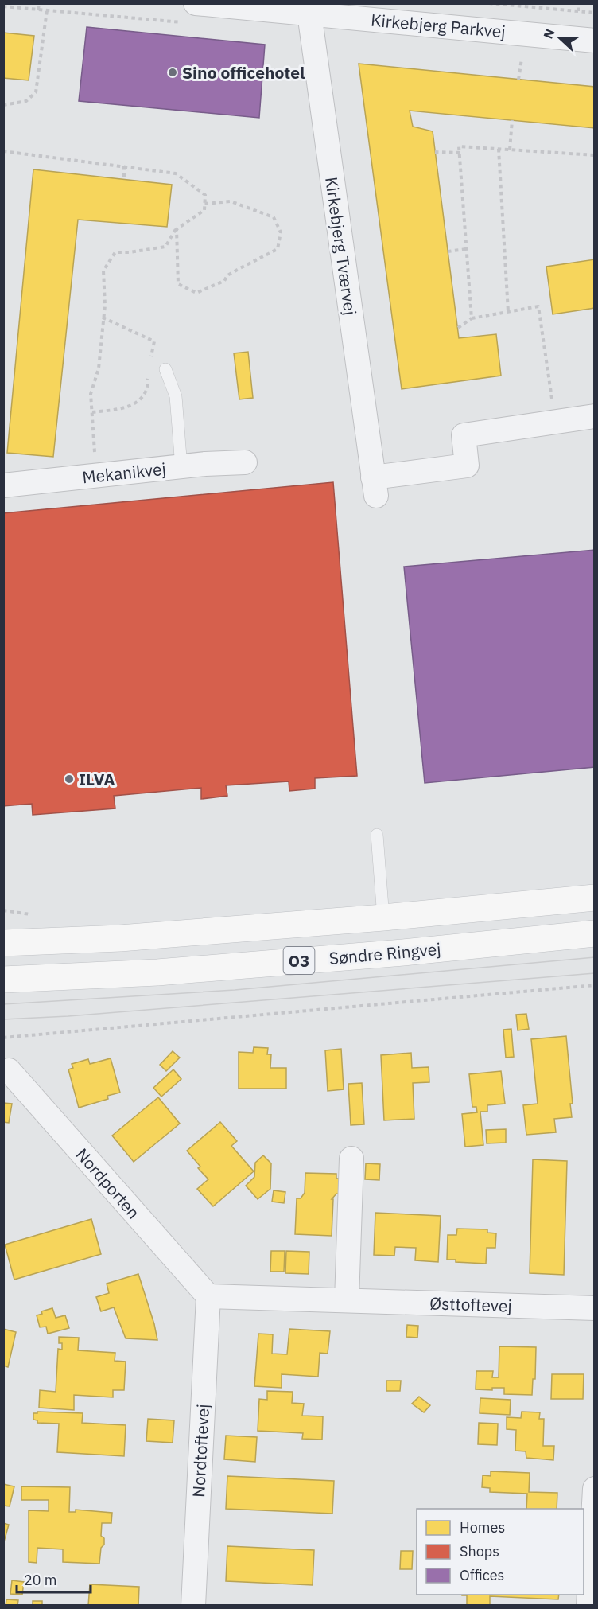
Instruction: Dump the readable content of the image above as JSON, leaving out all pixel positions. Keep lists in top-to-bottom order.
{
  "streets": {
    "main road": ["Søndre Ringvej", "O3"],
    "street": [
      "Kirkebjerg Parkvej",
      "Kirkebjerg Tværvej",
      "Mekanikvej",
      "Nordporten",
      "Østtoftevej",
      "Nordtoftevej"
    ]
  },
  "crossings": [
    ["Kirkebjerg Parkvej", "Kirkebjerg Tværvej"],
    ["Nordporten", "Østtoftevej"],
    ["Nordporten", "Nordtoftevej"],
    ["Østtoftevej", "Nordtoftevej"]
  ],
  "places": ["Sino officehotel", "ILVA"],
  "legend": ["Homes", "Shops", "Offices"],
  "scale_bar": "20 m",
  "north": "left"
}
